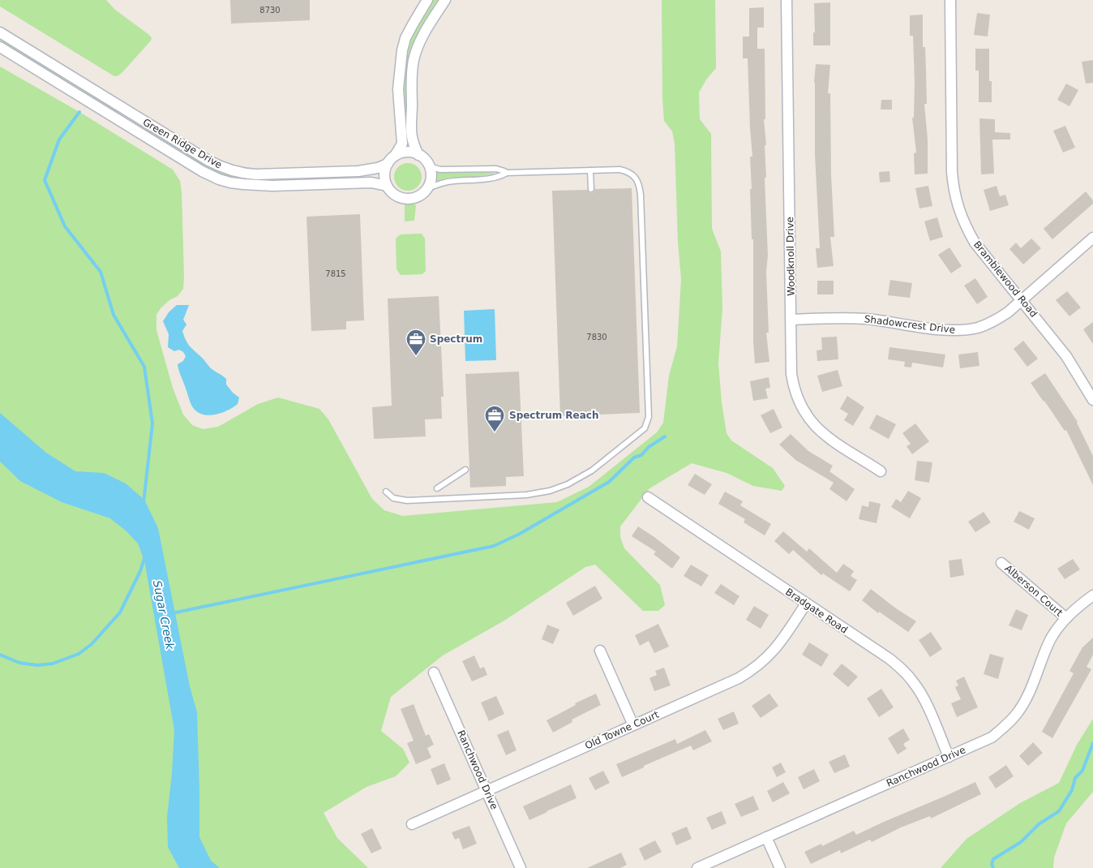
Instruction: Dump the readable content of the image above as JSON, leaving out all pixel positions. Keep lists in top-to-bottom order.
{
  "streets": {
    "street": [
      "Green Ridge Drive",
      "Woodknoll Drive",
      "Bramblewood Road",
      "Shadowcrest Drive",
      "Alberson Court",
      "Bradgate Road",
      "Old Towne Court",
      "Ranchwood Drive"
    ]
  },
  "crossings": [
    ["Woodknoll Drive", "Shadowcrest Drive"],
    ["Bramblewood Road", "Shadowcrest Drive"],
    ["Alberson Court", "Ranchwood Drive"],
    ["Bradgate Road", "Old Towne Court"],
    ["Bradgate Road", "Ranchwood Drive"],
    ["Old Towne Court", "Ranchwood Drive"]
  ],
  "water": ["Sugar Creek"],
  "places": {
    "office": ["Spectrum", "Spectrum Reach"]
  },
  "house_numbers": ["8730", "7815", "7830"]
}
